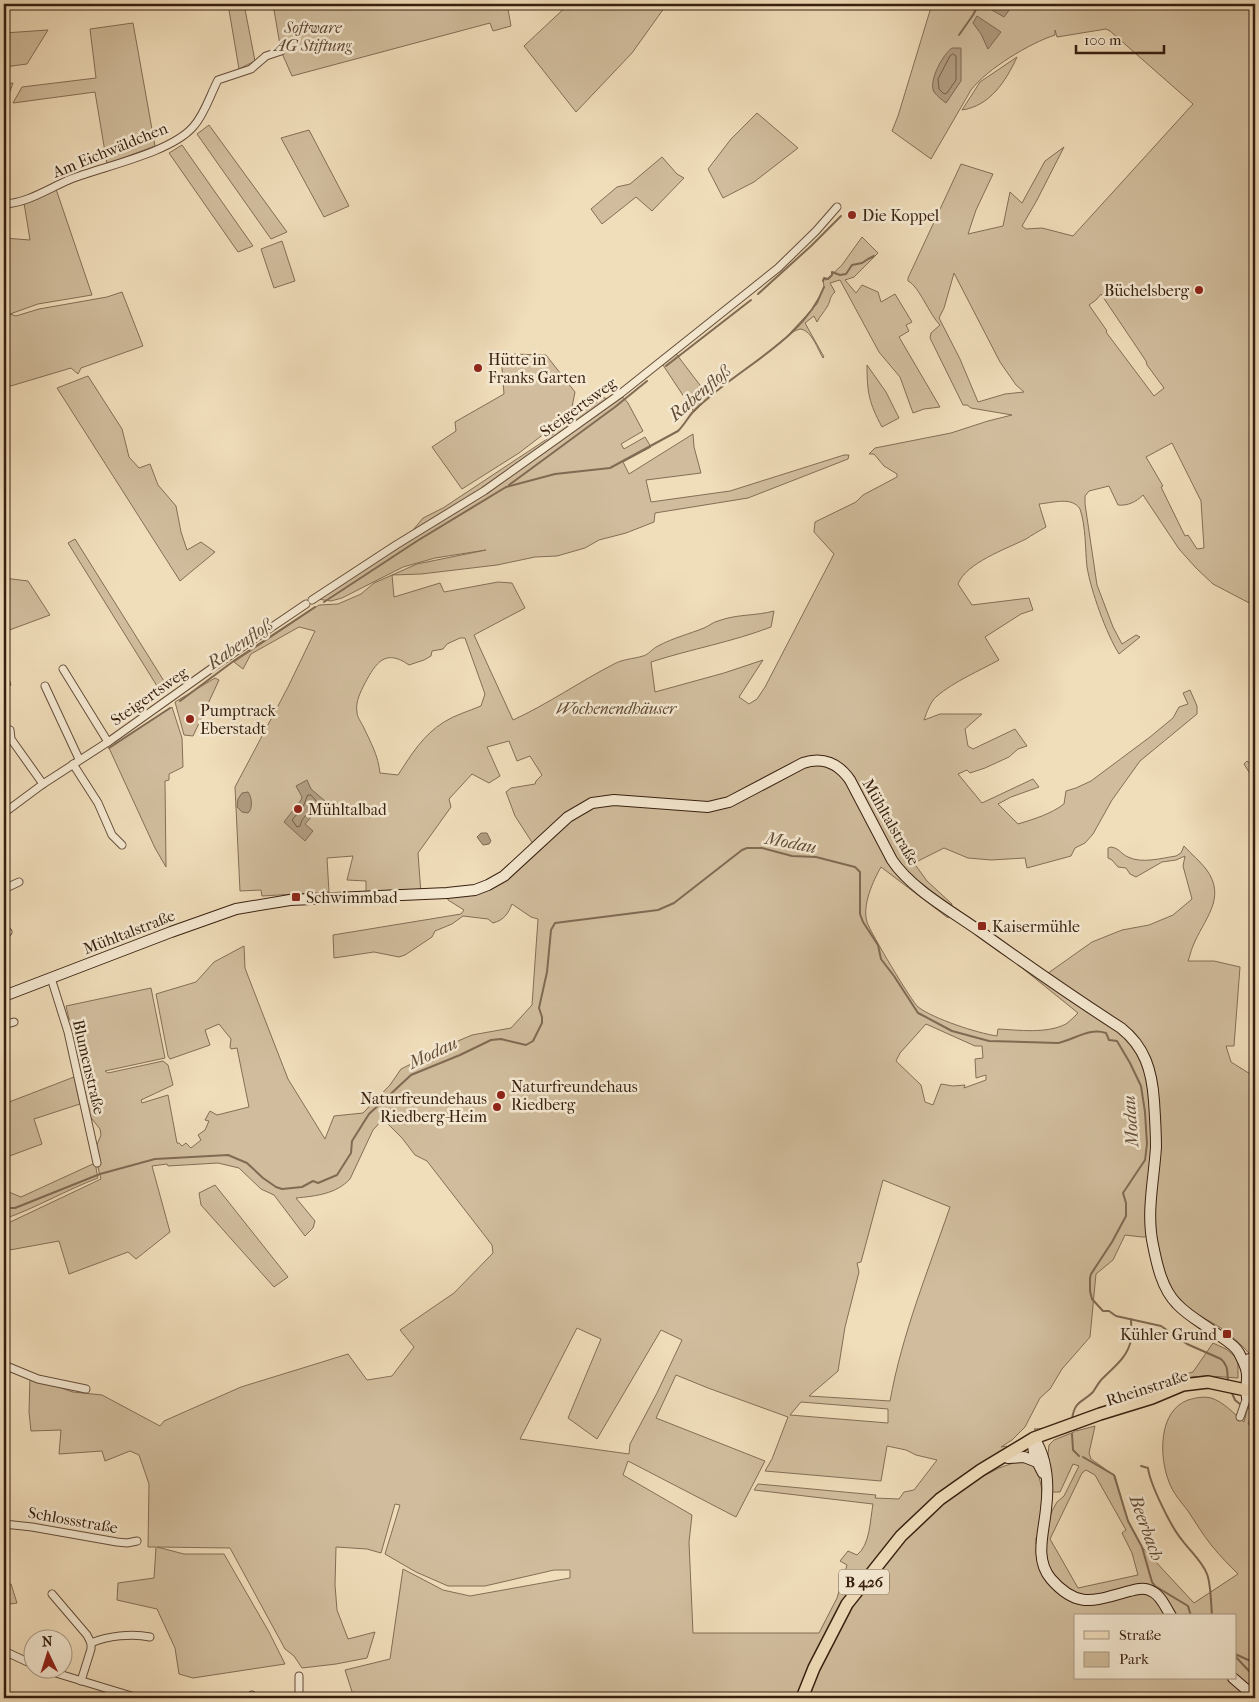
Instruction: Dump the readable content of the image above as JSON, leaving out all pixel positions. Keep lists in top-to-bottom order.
{
  "streets": {
    "main road": ["Rheinstraße", "B 426"],
    "street": [
      "Am Eichwäldchen",
      "Steigertsweg",
      "Mühltalstraße",
      "Blumenstraße",
      "Schlossstraße"
    ]
  },
  "crossings": [
    ["Mühltalstraße", "Blumenstraße"],
    ["Mühltalstraße", "Rheinstraße"],
    ["Rheinstraße", "B 426"]
  ],
  "water": ["Rabenfloß", "Modau", "Beerbach"],
  "parks": ["Software AG Stiftung", "Wochenendhäuser"],
  "places": {
    "other": [
      "Die Koppel",
      "Büchelsberg",
      "Hütte in Franks Garten",
      "Pumptrack Eberstadt",
      "Mühltalbad",
      "Naturfreundehaus Riedberg",
      "Naturfreundehaus Riedberg-Heim"
    ],
    "transit": ["Schwimmbad", "Kaisermühle", "Kühler Grund"]
  },
  "legend": ["Straße", "Park"],
  "scale_bar": "100 m",
  "north": "top"
}
